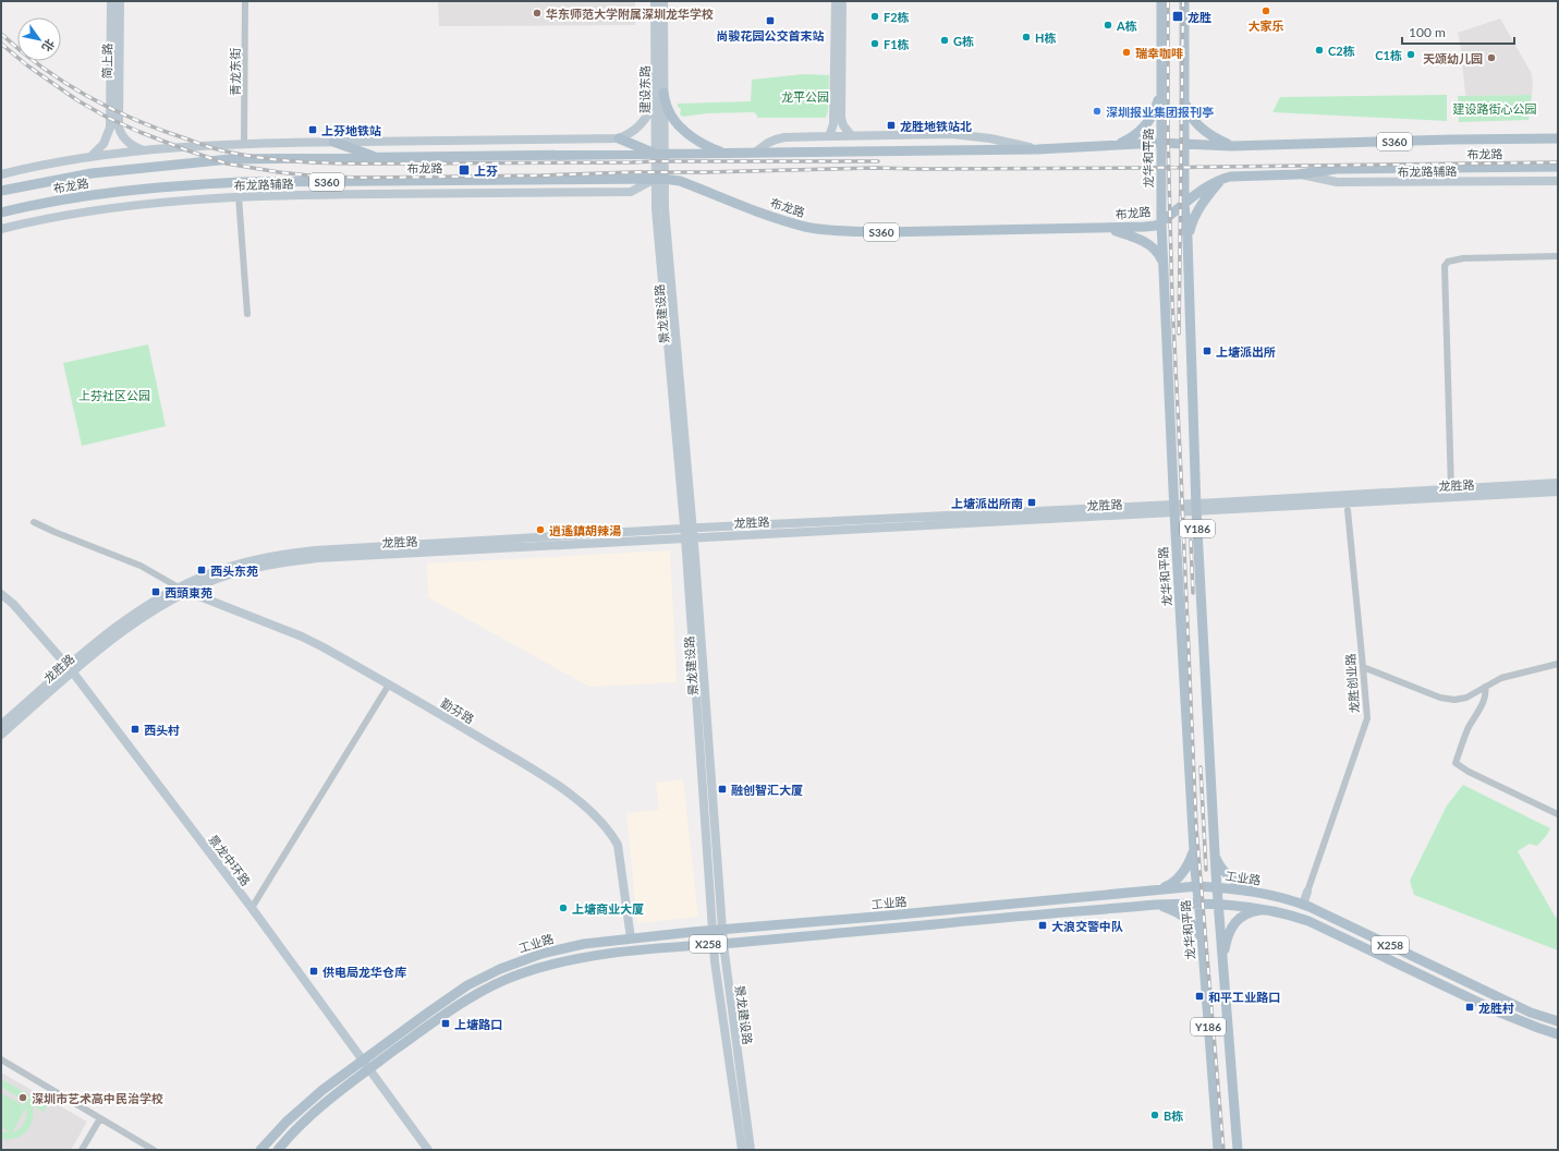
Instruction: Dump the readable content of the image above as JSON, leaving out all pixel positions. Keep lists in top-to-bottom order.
{
  "streets": {
    "main road": [
      "简上路",
      "建设东路",
      "S360",
      "布龙路",
      "龙华和平路",
      "布龙路辅路",
      "景龙建设路",
      "龙胜路",
      "Y186",
      "龙胜创业路",
      "勤芬路",
      "景龙中环路",
      "工业路",
      "X258"
    ],
    "street": ["青龙东街"]
  },
  "crossings": [
    ["建设东路", "布龙路"],
    ["建设东路", "布龙路辅路"],
    ["建设东路", "景龙建设路"],
    ["布龙路", "龙华和平路"],
    ["布龙路", "布龙路辅路"],
    ["布龙路", "景龙建设路"],
    ["布龙路", "Y186"],
    ["龙华和平路", "龙胜路"],
    ["龙华和平路", "工业路"],
    ["布龙路辅路", "景龙建设路"],
    ["景龙建设路", "龙胜路"],
    ["景龙建设路", "工业路"],
    ["龙胜路", "Y186"],
    ["龙胜路", "龙胜创业路"],
    ["龙胜路", "勤芬路"],
    ["龙胜路", "景龙中环路"],
    ["Y186", "工业路"],
    ["龙胜创业路", "工业路"],
    ["勤芬路", "工业路"],
    ["景龙中环路", "工业路"]
  ],
  "parks": ["龙平公园", "建设路街心公园", "上芬社区公园"],
  "places": {
    "other": [
      "大家乐",
      "华东师范大学附属深圳龙华学校",
      "F2栋",
      "A栋",
      "H栋",
      "G栋",
      "F1栋",
      "C2栋",
      "瑞幸咖啡",
      "C1栋",
      "天颂幼儿园",
      "深圳报业集团报刊亭",
      "逍遙鎮胡辣湯",
      "上塘商业大厦",
      "深圳市艺术高中民治学校",
      "B栋"
    ],
    "transit": [
      "龙胜",
      "尚骏花园公交首末站",
      "龙胜地铁站北",
      "上芬地铁站",
      "上芬",
      "上塘派出所",
      "上塘派出所南",
      "西头东苑",
      "西頭東苑",
      "西头村",
      "融创智汇大厦",
      "大浪交警中队",
      "供电局龙华仓库",
      "和平工业路口",
      "龙胜村",
      "上塘路口"
    ]
  },
  "scale_bar": "100 m",
  "north": "bottom right"
}
